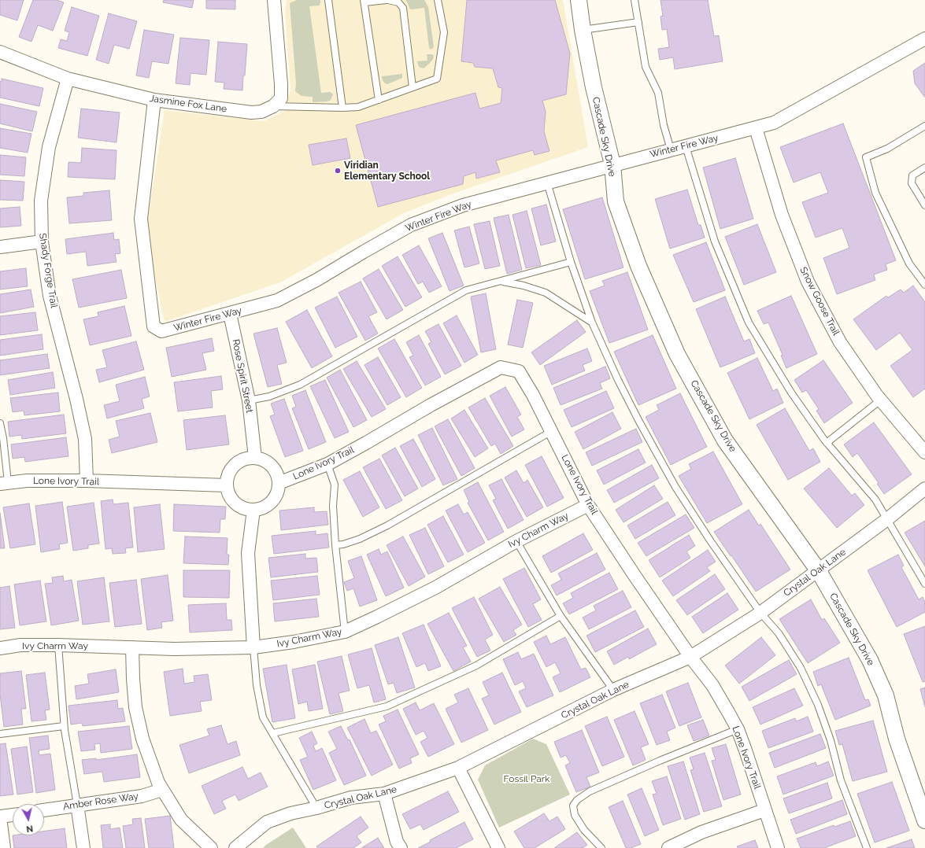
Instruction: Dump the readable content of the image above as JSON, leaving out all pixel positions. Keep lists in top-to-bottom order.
{
  "streets": {
    "street": [
      "Jasmine Fox Lane",
      "Cascade Sky Drive",
      "Winter Fire Way",
      "Shady Forge Trail",
      "Snow Goose Trail",
      "Rose Spirit Street",
      "Lone Ivory Trail",
      "Ivy Charm Way",
      "Crystal Oak Lane",
      "Amber Rose Way"
    ]
  },
  "crossings": [
    ["Jasmine Fox Lane", "Winter Fire Way"],
    ["Jasmine Fox Lane", "Shady Forge Trail"],
    ["Cascade Sky Drive", "Winter Fire Way"],
    ["Cascade Sky Drive", "Crystal Oak Lane"],
    ["Winter Fire Way", "Snow Goose Trail"],
    ["Winter Fire Way", "Rose Spirit Street"],
    ["Shady Forge Trail", "Lone Ivory Trail"],
    ["Rose Spirit Street", "Lone Ivory Trail"],
    ["Lone Ivory Trail", "Ivy Charm Way"],
    ["Lone Ivory Trail", "Crystal Oak Lane"]
  ],
  "parks": ["Fossil Park"],
  "places": ["Viridian Elementary School"],
  "north": "bottom"
}
